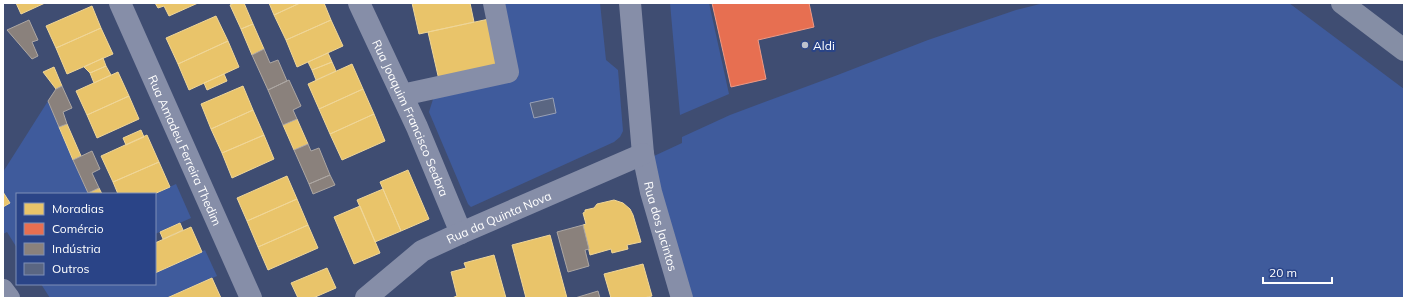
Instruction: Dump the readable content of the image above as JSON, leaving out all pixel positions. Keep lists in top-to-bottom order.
{
  "streets": {
    "street": [
      "Rua Joaquim Francisco Seabra",
      "Rua Amadeu Ferreira Thedim",
      "Rua da Quinta Nova",
      "Rua dos Jacintos"
    ]
  },
  "crossings": [
    ["Rua Joaquim Francisco Seabra", "Rua da Quinta Nova"],
    ["Rua da Quinta Nova", "Rua dos Jacintos"]
  ],
  "places": ["Aldi"],
  "legend": [
    "Moradias",
    "Comércio",
    "Indústria",
    "Outros"
  ],
  "scale_bar": "20 m"
}
